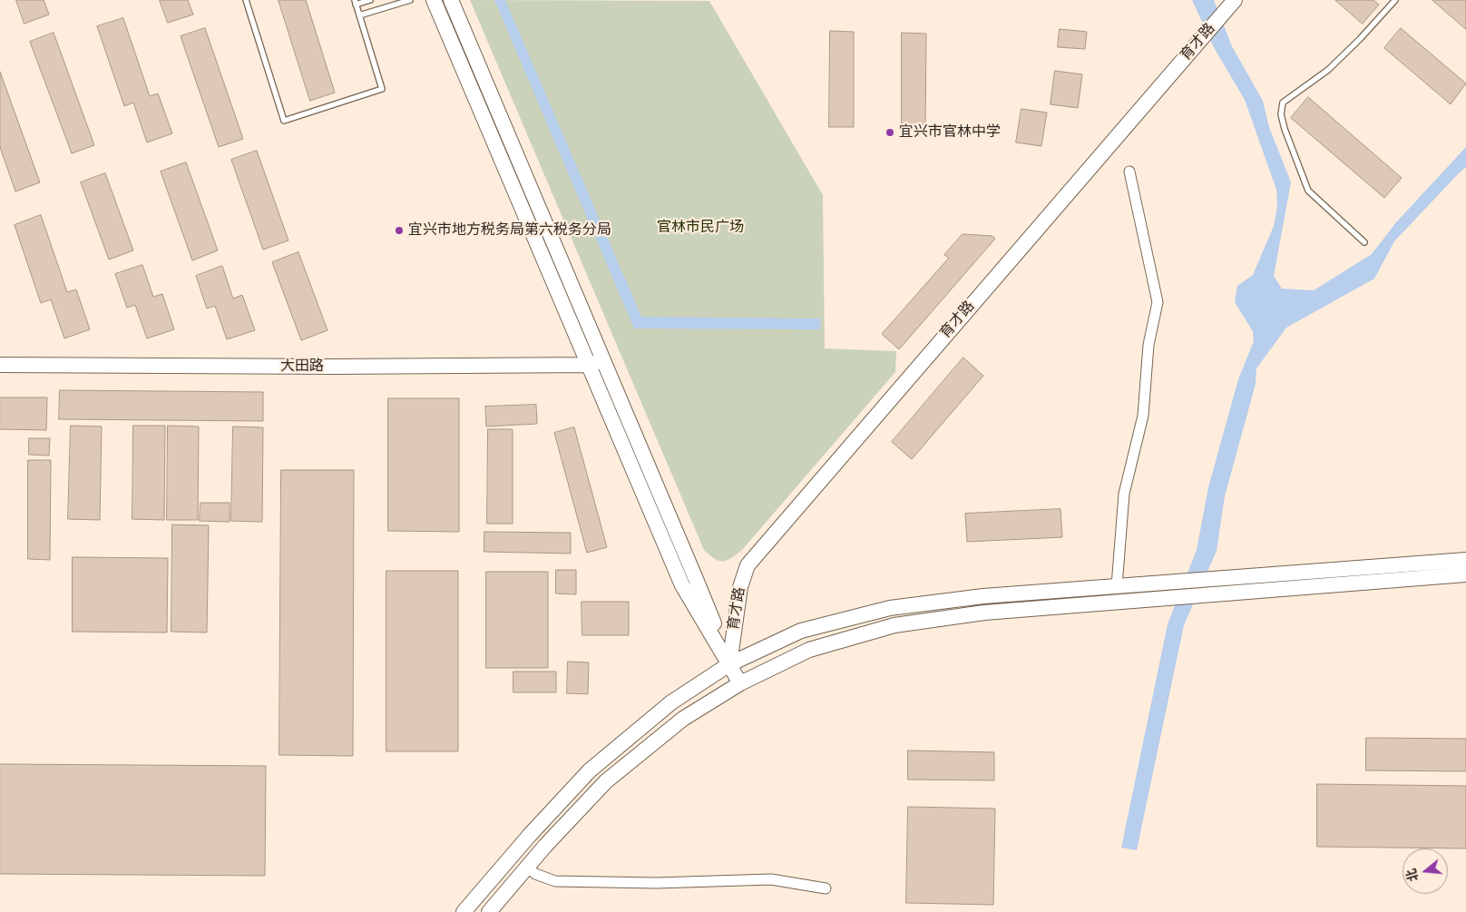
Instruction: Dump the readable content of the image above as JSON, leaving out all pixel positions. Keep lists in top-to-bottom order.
{
  "streets": {
    "main road": ["育才路", "大田路"]
  },
  "parks": ["官林市民广场"],
  "places": ["宜兴市官林中学", "宜兴市地方税务局第六税务分局"],
  "north": "left"
}
